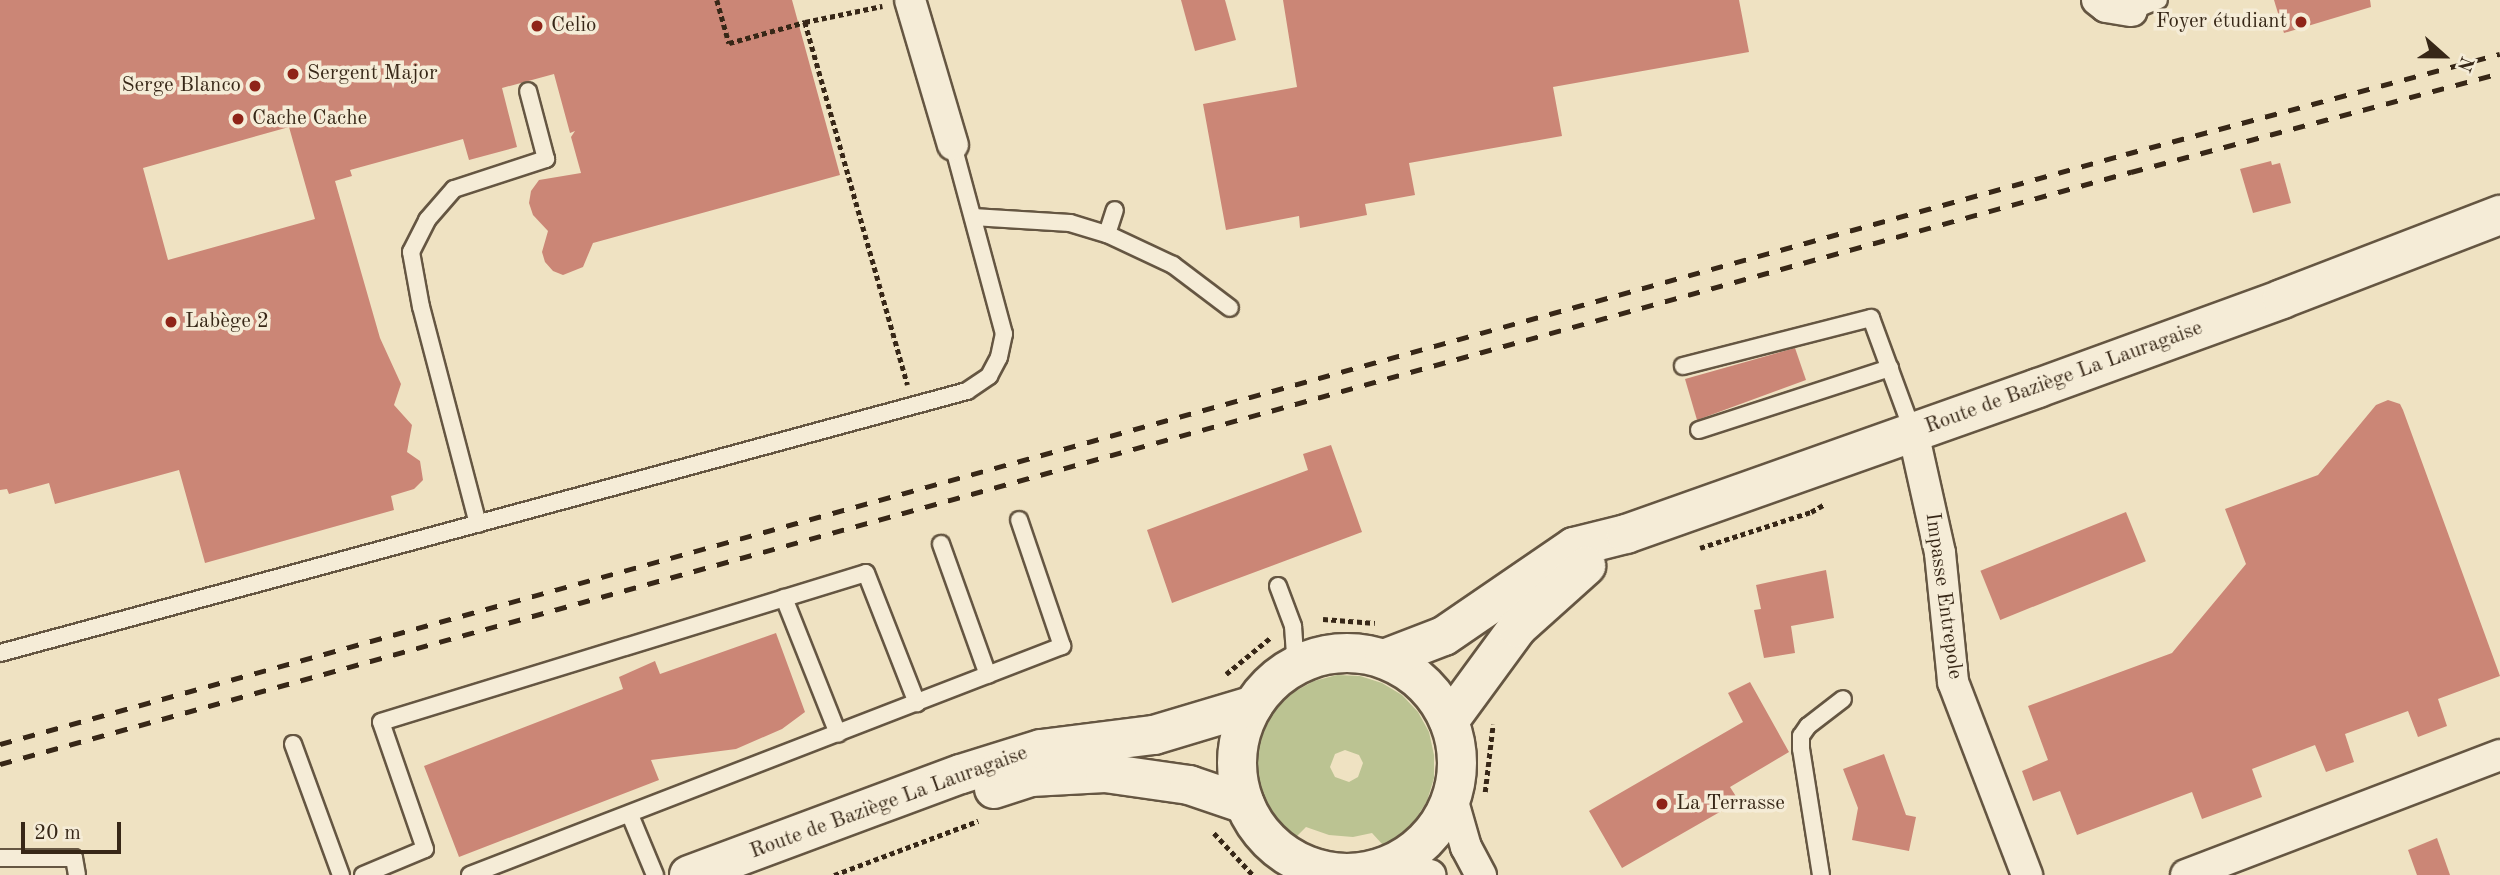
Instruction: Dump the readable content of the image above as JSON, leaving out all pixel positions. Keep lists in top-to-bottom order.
{
  "streets": {
    "main road": ["Route de Baziège La Lauragaise"],
    "street": ["Impasse Entrepole"]
  },
  "crossings": [
    ["Route de Baziège La Lauragaise", "Impasse Entrepole"]
  ],
  "places": [
    "Foyer étudiant",
    "Celio",
    "Sergent Major",
    "Serge Blanco",
    "Cache Cache",
    "Labège 2",
    "La Terrasse"
  ],
  "scale_bar": "20 m",
  "north": "right"
}
